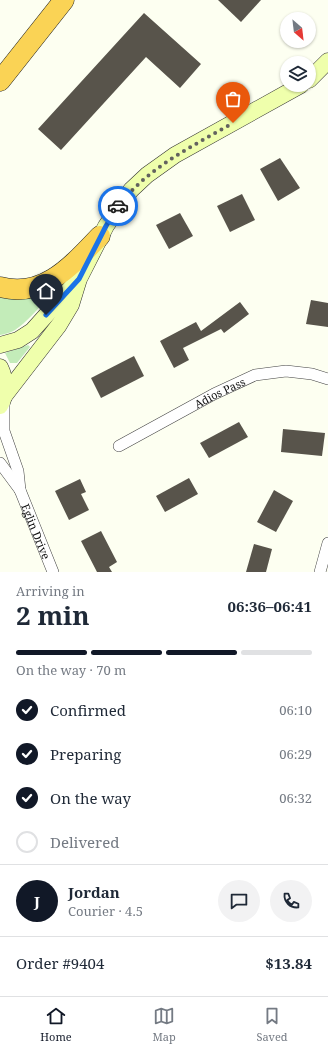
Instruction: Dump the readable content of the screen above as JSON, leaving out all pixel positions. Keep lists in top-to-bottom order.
{
  "streets": {
    "street": ["Adios Pass", "Eglin Drive"]
  },
  "north": "bottom right",
  "page": {
    "heading": ["2 min", "Arriving in", "06:36–06:41"],
    "panel": [
      "Jordan",
      "Courier · 4.5",
      "Order #9404",
      "$13.84"
    ],
    "bar": "On the way · 70 m",
    "list": [
      ["Confirmed", "06:10"],
      ["Preparing", "06:29"],
      ["On the way", "06:32"],
      "Delivered"
    ],
    "round": "J",
    "tabs": ["Home", "Map", "Saved"]
  }
}
